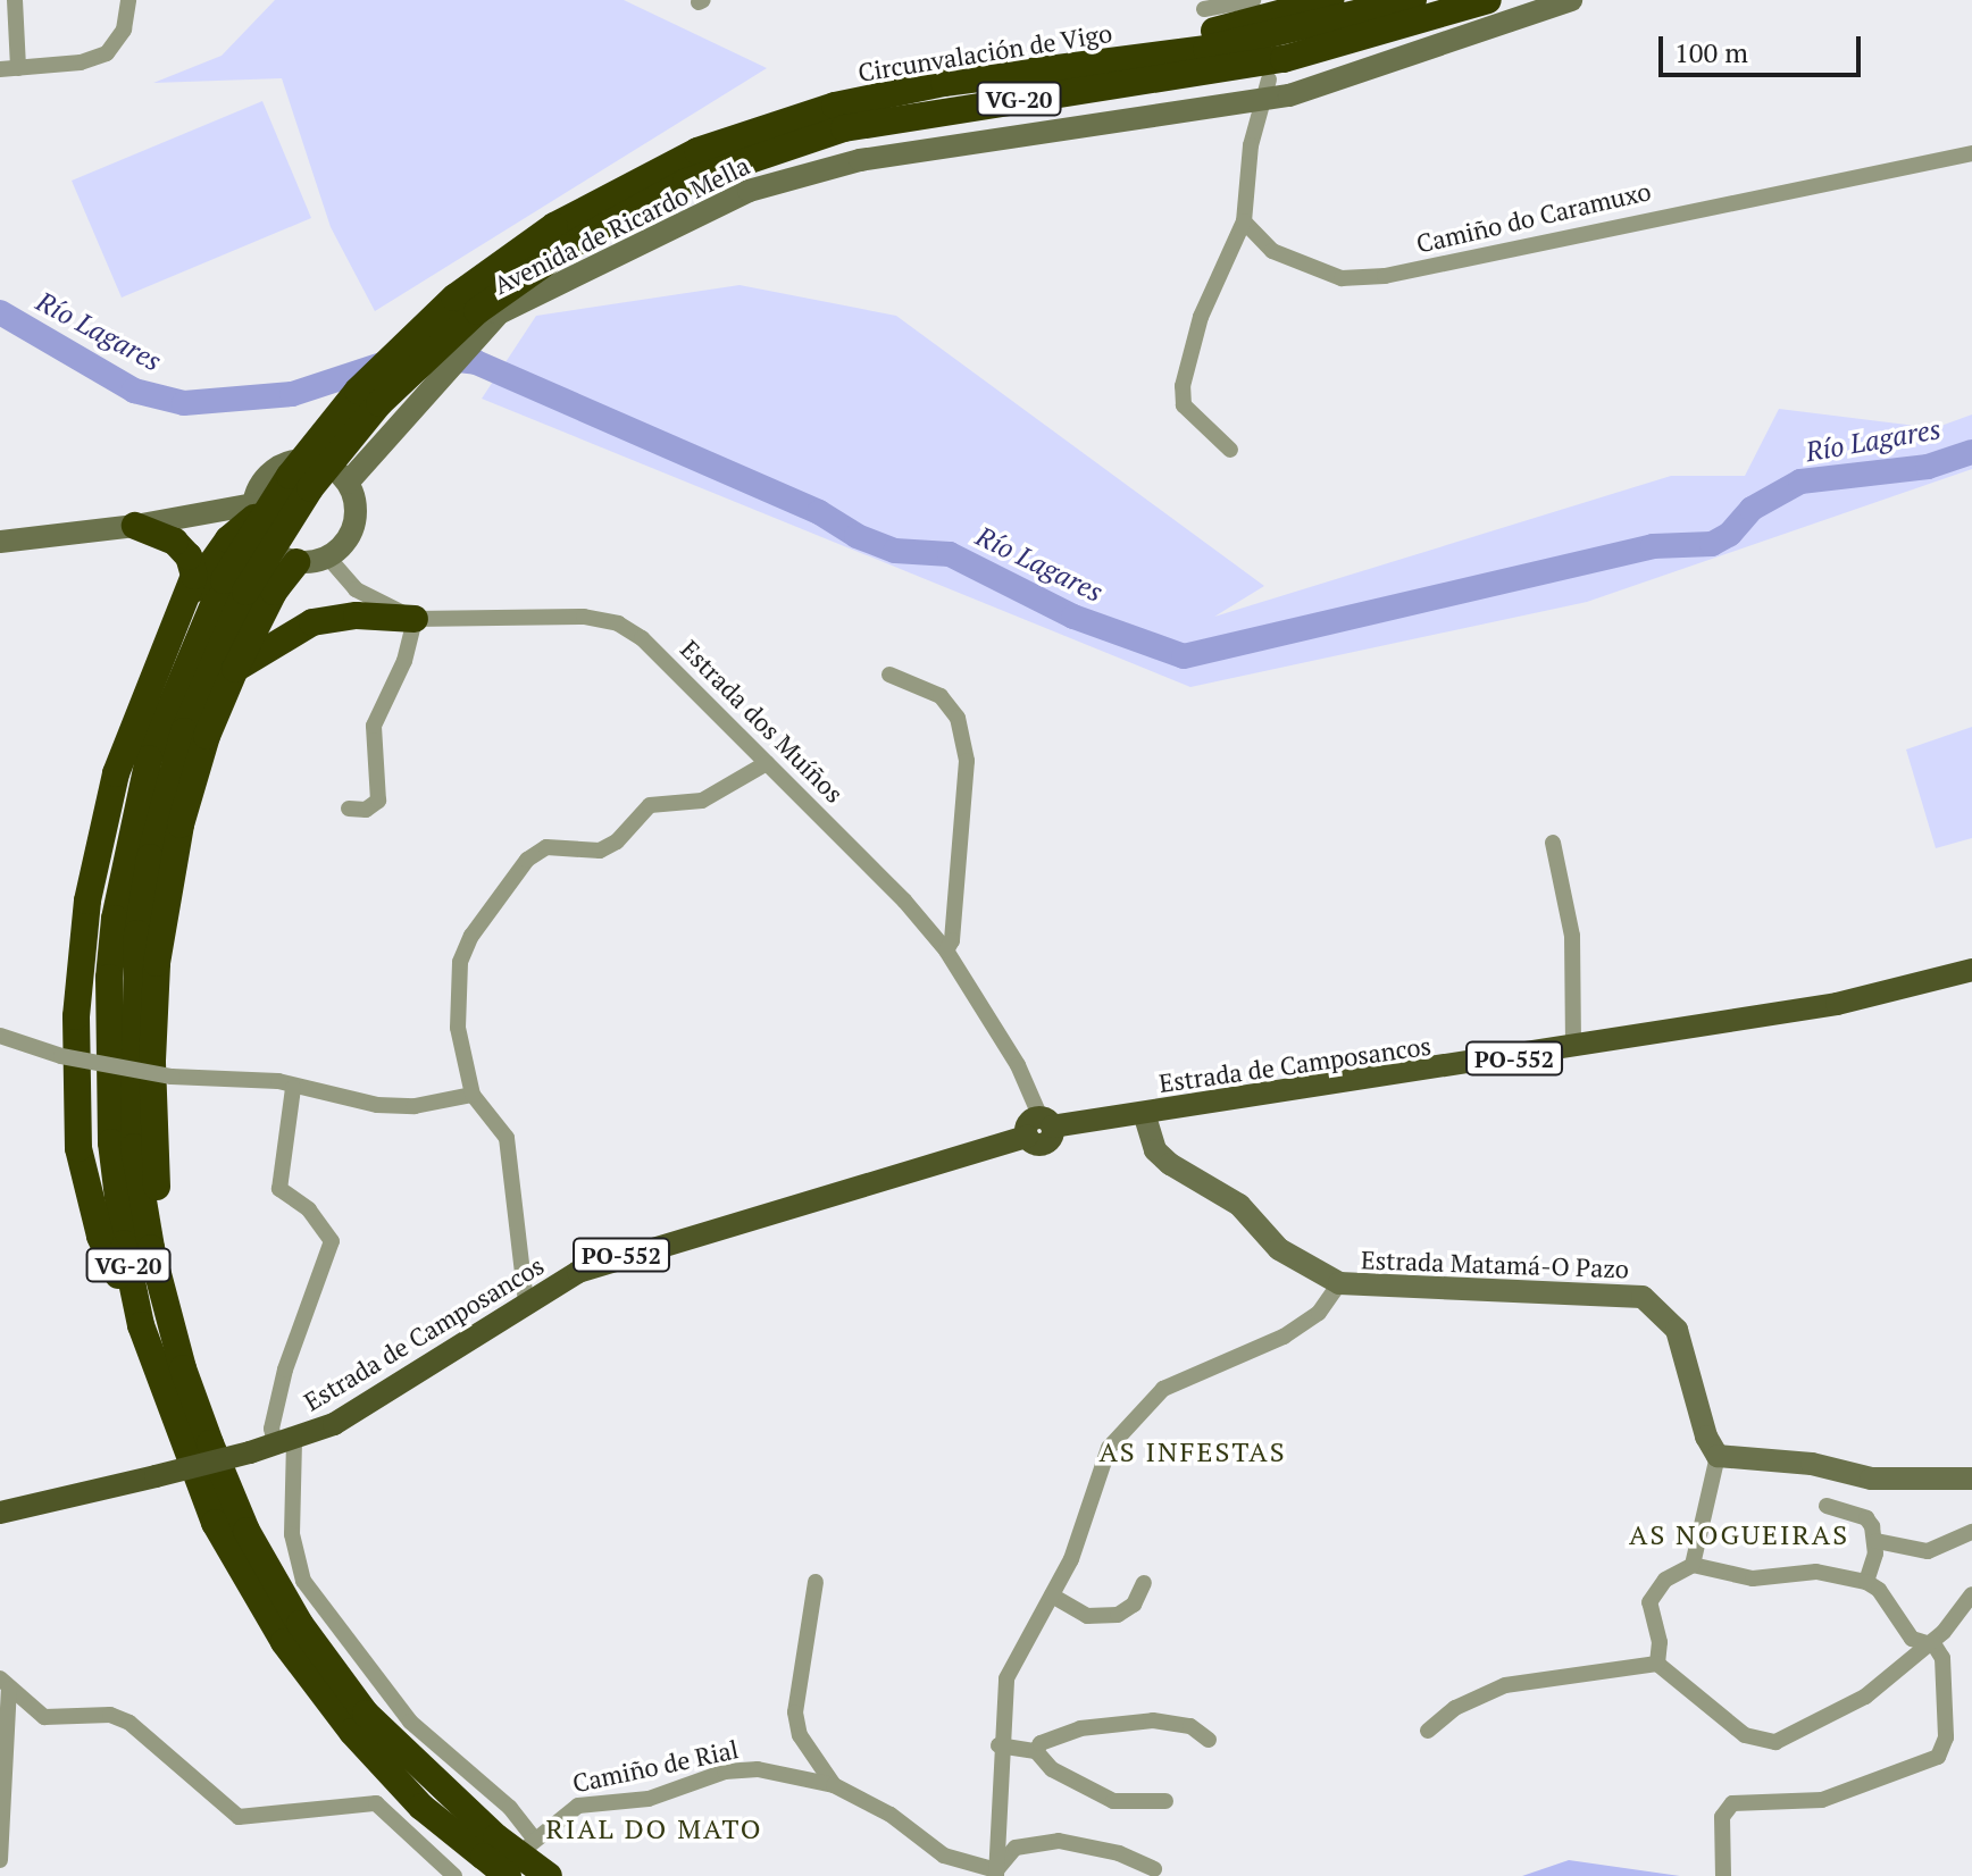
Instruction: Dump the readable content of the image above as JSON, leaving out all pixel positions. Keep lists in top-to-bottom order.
{
  "streets": {
    "highway": ["Circunvalación de Vigo", "VG-20"],
    "main road": [
      "Avenida de Ricardo Mella",
      "PO-552",
      "Estrada de Camposancos",
      "Estrada Matamá-O Pazo"
    ],
    "street": ["Camiño do Caramuxo", "Estrada dos Muíños", "Camiño de Rial"]
  },
  "crossings": [
    ["Avenida de Ricardo Mella", "Estrada dos Muíños"],
    ["Estrada dos Muíños", "Estrada de Camposancos"],
    ["Estrada de Camposancos", "Estrada Matamá-O Pazo"],
    ["Estrada de Camposancos", "Camiño de Rial"]
  ],
  "districts": ["AS INFESTAS", "AS NOGUEIRAS", "RIAL DO MATO"],
  "water": ["Río Lagares"],
  "scale_bar": "100 m"
}
